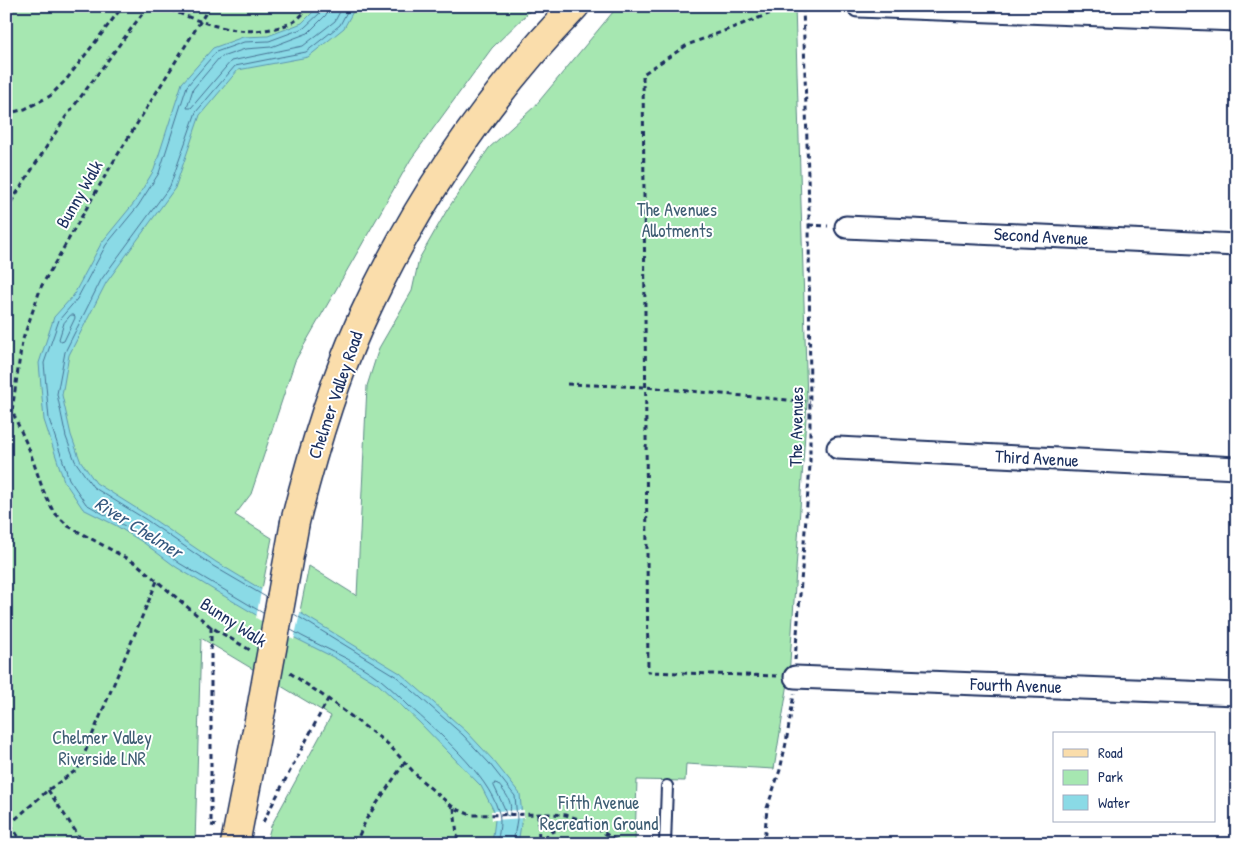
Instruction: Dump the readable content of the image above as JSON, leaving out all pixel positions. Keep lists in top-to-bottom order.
{
  "streets": {
    "main road": ["Chelmer Valley Road"],
    "street": ["Second Avenue", "Third Avenue", "Fourth Avenue"],
    "path": ["Bunny Walk", "The Avenues"]
  },
  "crossings": [
    ["The Avenues", "Fourth Avenue"]
  ],
  "water": ["River Chelmer"],
  "parks": ["The Avenues Allotments", "Chelmer Valley Riverside LNR", "Fifth Avenue Recreation Ground"],
  "legend": ["Road", "Park", "Water"]
}
